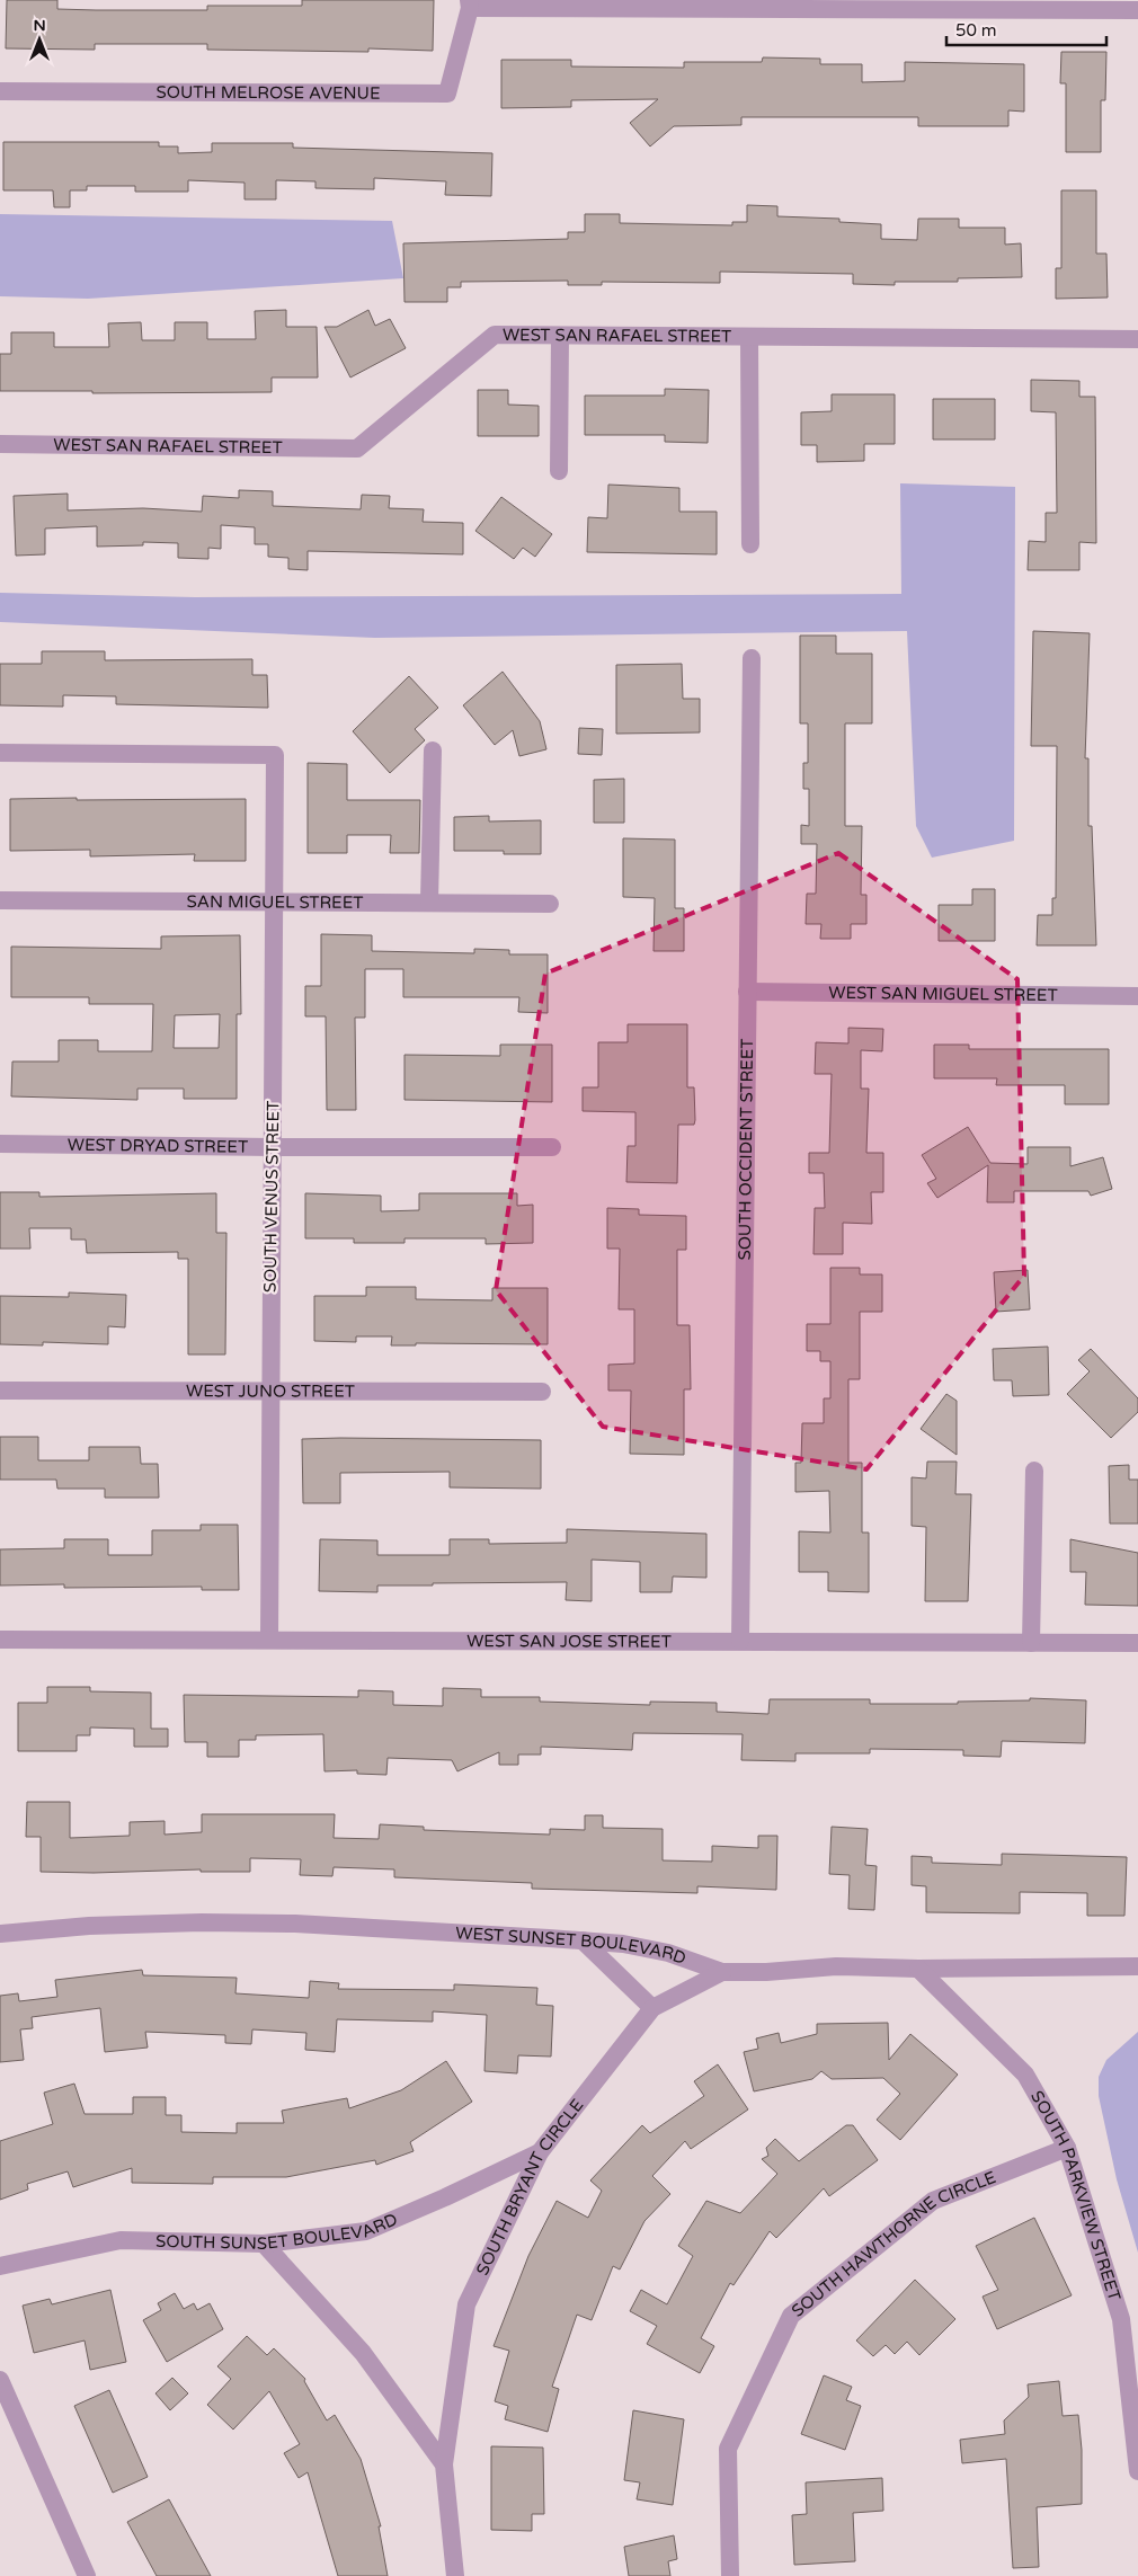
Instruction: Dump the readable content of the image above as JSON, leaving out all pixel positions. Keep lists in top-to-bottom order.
{
  "streets": {
    "street": [
      "SOUTH MELROSE AVENUE",
      "WEST SAN RAFAEL STREET",
      "SAN MIGUEL STREET",
      "WEST SAN MIGUEL STREET",
      "WEST DRYAD STREET",
      "SOUTH OCCIDENT STREET",
      "SOUTH VENUS STREET",
      "WEST JUNO STREET",
      "WEST SAN JOSE STREET",
      "WEST SUNSET BOULEVARD",
      "SOUTH BRYANT CIRCLE",
      "SOUTH PARKVIEW STREET",
      "SOUTH SUNSET BOULEVARD",
      "SOUTH HAWTHORNE CIRCLE"
    ]
  },
  "crossings": [
    ["SAN MIGUEL STREET", "SOUTH VENUS STREET"],
    ["WEST SAN MIGUEL STREET", "SOUTH OCCIDENT STREET"],
    ["WEST DRYAD STREET", "SOUTH VENUS STREET"],
    ["SOUTH OCCIDENT STREET", "WEST SAN JOSE STREET"],
    ["SOUTH VENUS STREET", "WEST JUNO STREET"],
    ["SOUTH VENUS STREET", "WEST SAN JOSE STREET"],
    ["WEST SUNSET BOULEVARD", "SOUTH BRYANT CIRCLE"],
    ["WEST SUNSET BOULEVARD", "SOUTH PARKVIEW STREET"],
    ["SOUTH BRYANT CIRCLE", "SOUTH SUNSET BOULEVARD"],
    ["SOUTH PARKVIEW STREET", "SOUTH HAWTHORNE CIRCLE"]
  ],
  "scale_bar": "50 m",
  "north": "top"
}
